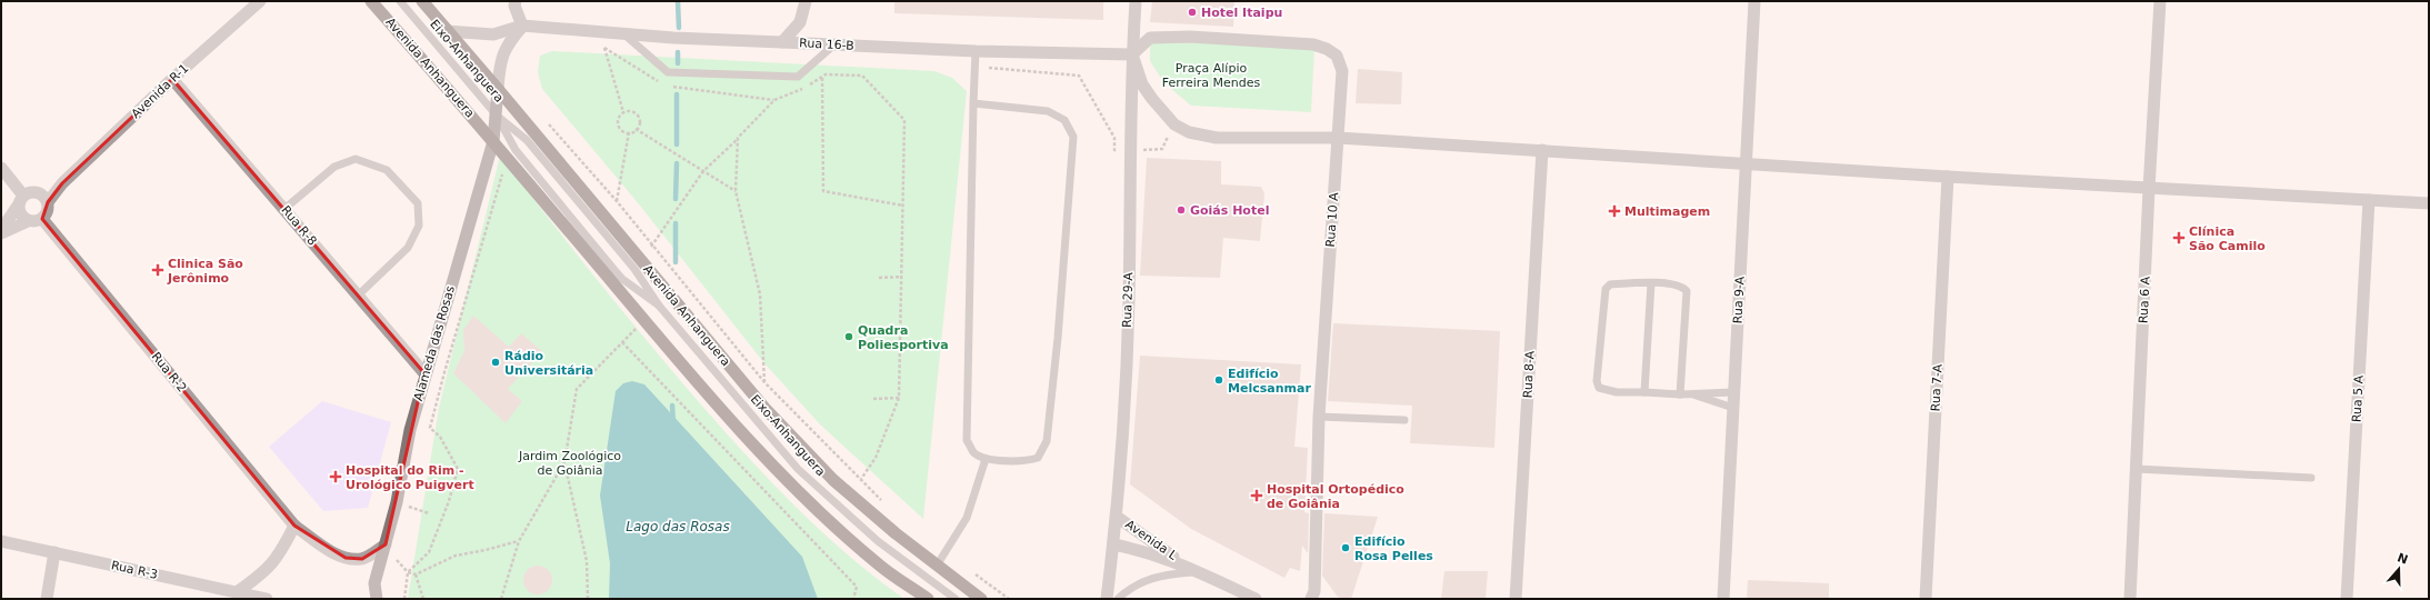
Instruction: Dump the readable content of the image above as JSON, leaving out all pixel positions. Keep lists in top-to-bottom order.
{
  "streets": {
    "main road": ["Avenida Anhanguera", "Alameda das Rosas"],
    "street": [
      "Rua 16-B",
      "Avenida R-1",
      "Rua 10 A",
      "Rua R-8",
      "Rua 29-A",
      "Rua 9-A",
      "Rua 6 A",
      "Rua R-2",
      "Rua 8-A",
      "Rua 7-A",
      "Rua 5 A",
      "Avenida L",
      "Rua R-3"
    ],
    "lane": ["Eixo-Anhanguera"]
  },
  "crossings": [
    ["Rua 16-B", "Avenida Anhanguera"],
    ["Rua 16-B", "Rua 10 A"],
    ["Rua 16-B", "Rua 29-A"],
    ["Eixo-Anhanguera", "Alameda das Rosas"],
    ["Avenida Anhanguera", "Alameda das Rosas"],
    ["Avenida R-1", "Rua R-8"],
    ["Avenida R-1", "Rua R-2"],
    ["Rua 10 A", "Rua 29-A"],
    ["Rua R-8", "Alameda das Rosas"],
    ["Rua 29-A", "Avenida L"],
    ["Alameda das Rosas", "Rua R-2"]
  ],
  "water": ["Lago das Rosas"],
  "parks": ["Praça Alípio Ferreira Mendes", "Jardim Zoológico de Goiânia"],
  "places": {
    "other": [
      "Hotel Itaipu",
      "Goiás Hotel",
      "Quadra Poliesportiva",
      "Rádio Universitária",
      "Edifício Melcsanmar",
      "Edifício Rosa Pelles"
    ],
    "health": [
      "Multimagem",
      "Clínica São Camilo",
      "Clinica São Jerônimo",
      "Hospital do Rim - Urológico Puigvert",
      "Hospital Ortopédico de Goiânia"
    ]
  },
  "north": "top"
}
